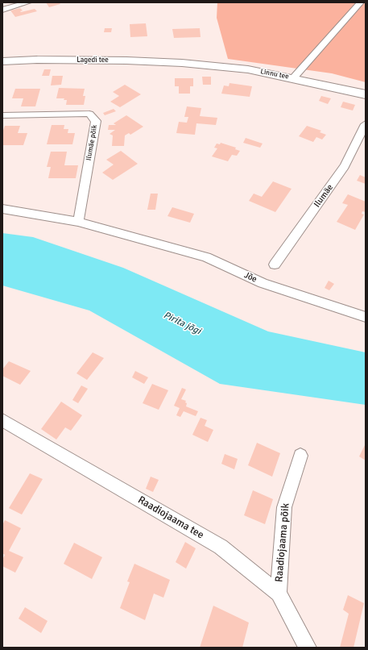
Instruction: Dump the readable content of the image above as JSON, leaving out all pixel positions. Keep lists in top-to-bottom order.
{
  "streets": {
    "street": [
      "Lagedi tee",
      "Linnu tee",
      "Ilumäe põik",
      "Ilumäe",
      "Jõe",
      "Raadiojaama tee",
      "Raadiojaama põik"
    ]
  },
  "crossings": [
    ["Lagedi tee", "Linnu tee"],
    ["Ilumäe põik", "Jõe"],
    ["Raadiojaama tee", "Raadiojaama põik"]
  ],
  "water": ["Pirita jõgi"]
}
